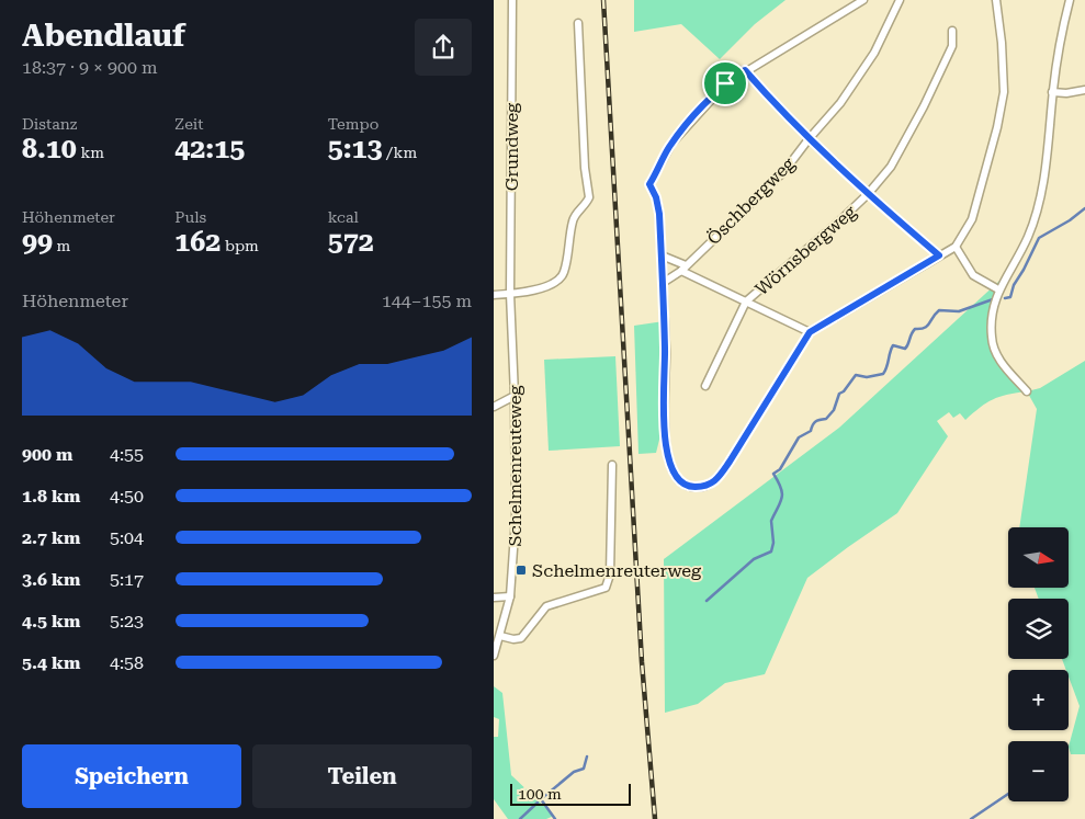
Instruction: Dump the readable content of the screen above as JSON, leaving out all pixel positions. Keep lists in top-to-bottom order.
{
  "streets": {
    "street": [
      "Grundweg",
      "Öschbergweg",
      "Wörnsbergweg",
      "Schelmenreuteweg"
    ]
  },
  "crossings": [
    ["Grundweg", "Schelmenreuteweg"]
  ],
  "places": {
    "transit": ["Schelmenreuterweg"]
  },
  "scale_bar": "100 m",
  "north": "right",
  "page": {
    "heading": ["Abendlauf", "18:37 · 9 × 900 m"],
    "stats": [
      ["Distanz", "8.10 km"],
      ["Zeit", "42:15"],
      ["Tempo", "5:13 /km"],
      ["Höhenmeter", "99 m"],
      ["Puls", "162 bpm"],
      ["kcal", "572"]
    ],
    "chart": ["Höhenmeter", "144–155 m"],
    "list": [
      {
        "name": "900 m",
        "note": "4:55"
      },
      {
        "name": "1.8 km",
        "note": "4:50"
      },
      {
        "name": "2.7 km",
        "note": "5:04"
      },
      {
        "name": "3.6 km",
        "note": "5:17"
      },
      {
        "name": "4.5 km",
        "note": "5:23"
      },
      {
        "name": "5.4 km",
        "note": "4:58"
      }
    ],
    "map_buttons": ["+", "−"],
    "buttons": ["Speichern", "Teilen"],
    "scale": "100 m"
  }
}
